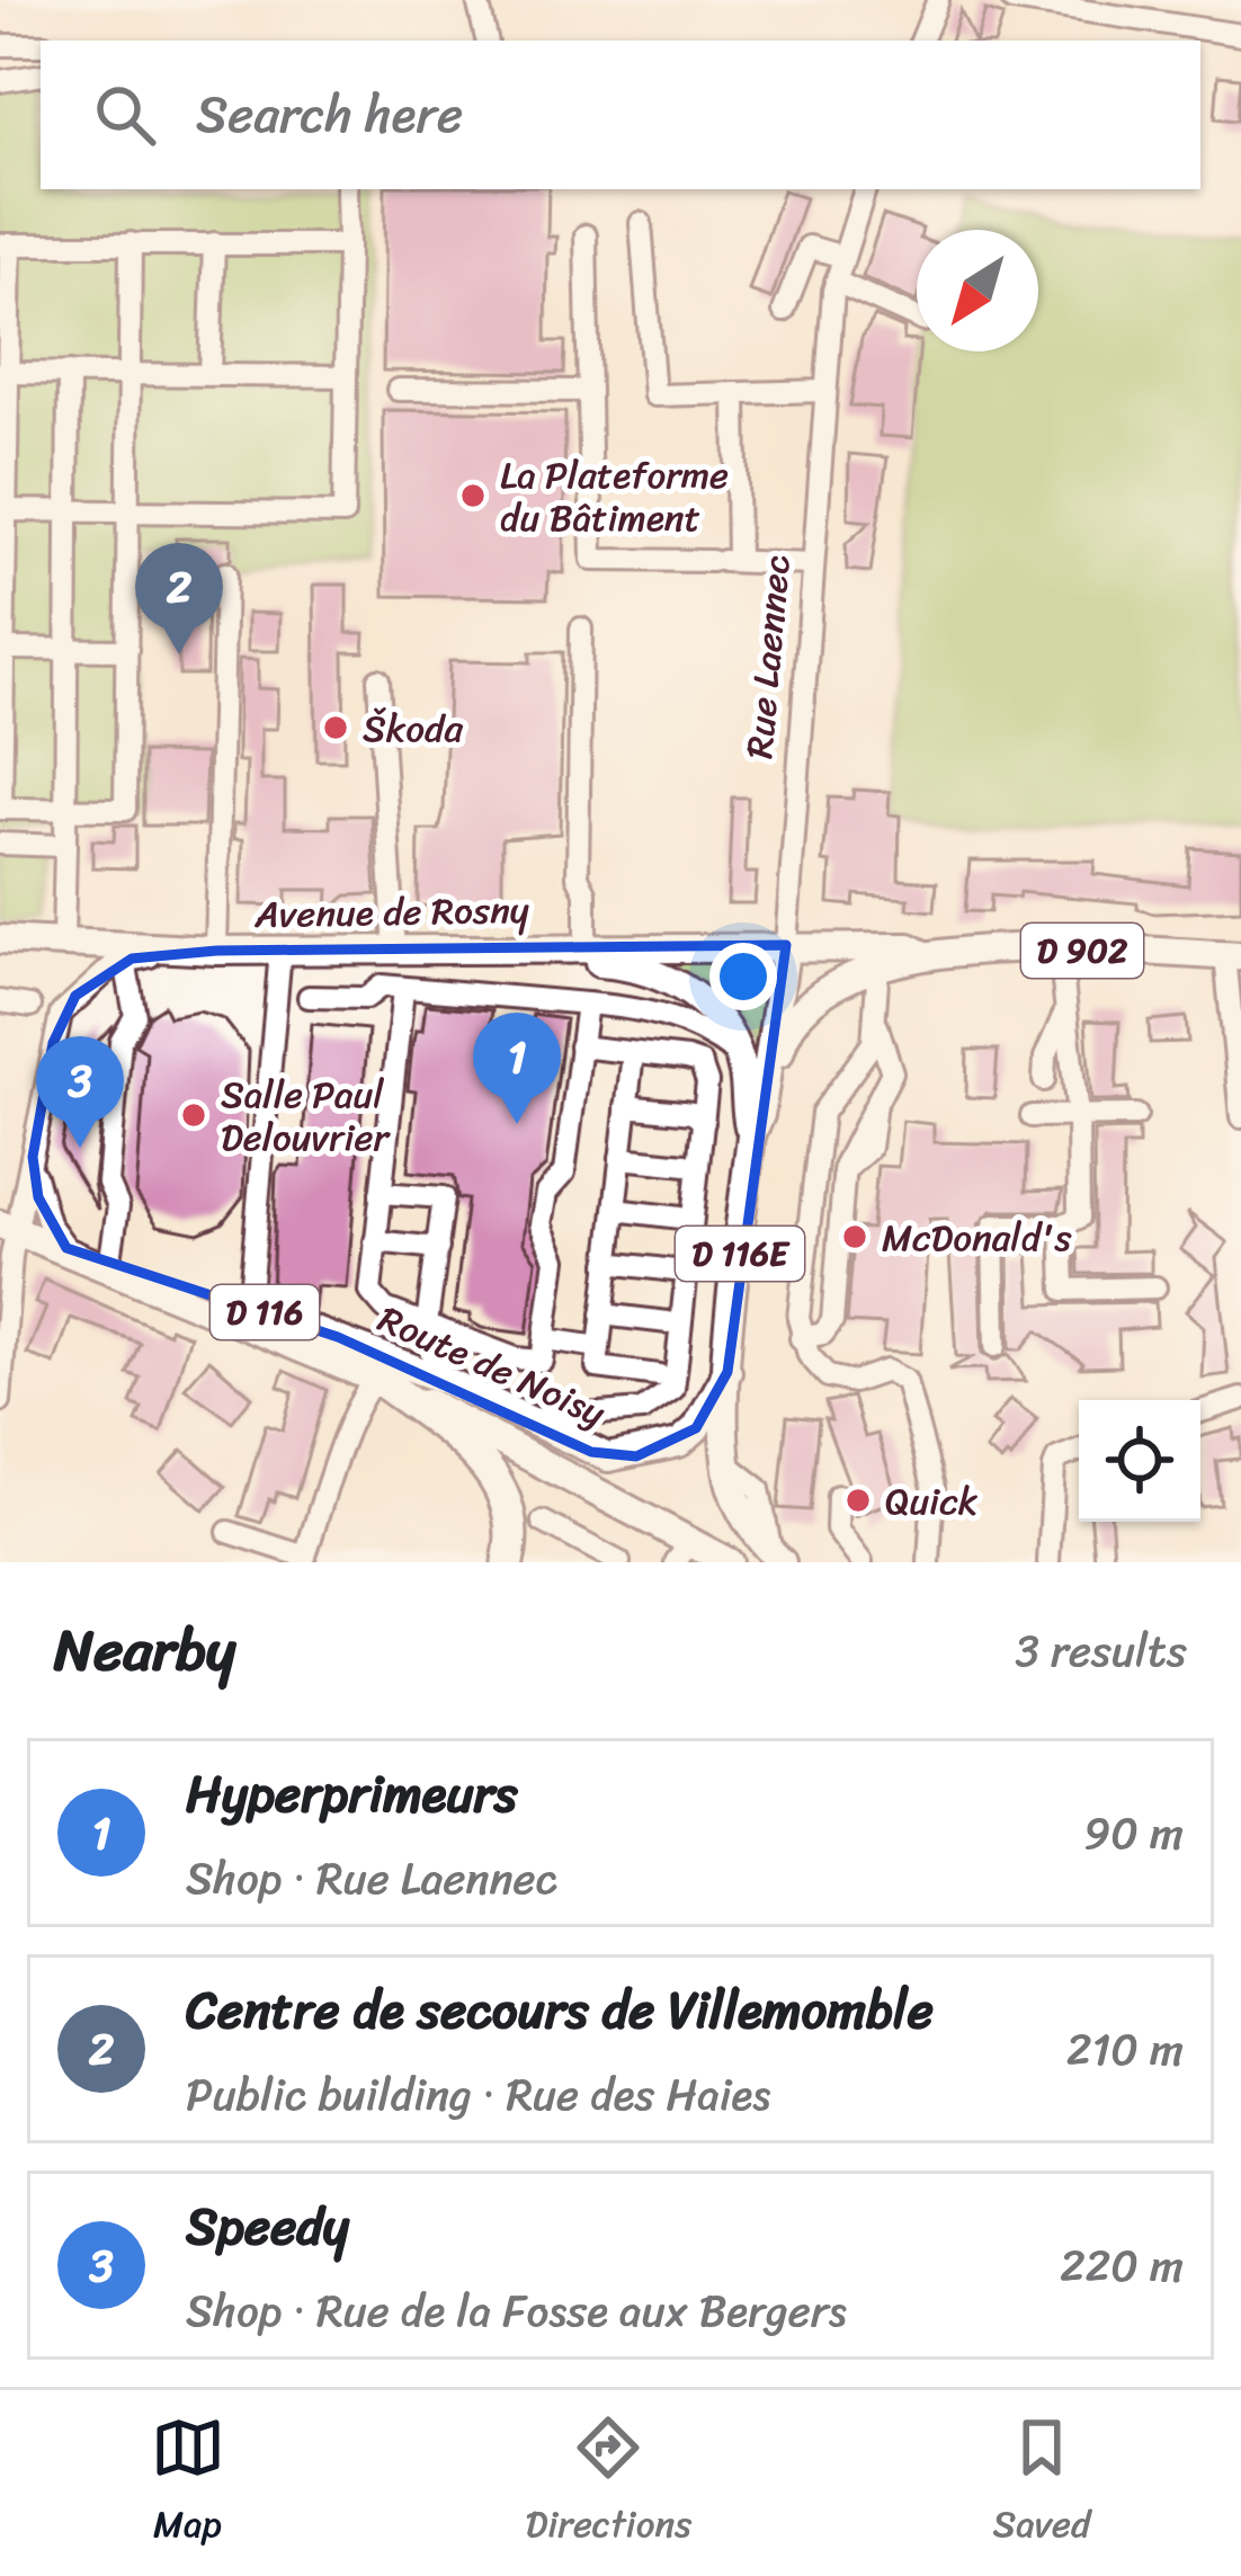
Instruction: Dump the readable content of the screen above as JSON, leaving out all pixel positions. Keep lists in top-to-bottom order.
{
  "streets": {
    "main road": [
      "Rue Laennec",
      "Avenue de Rosny",
      "D 902",
      "D 116E",
      "D 116",
      "Route de Noisy"
    ]
  },
  "crossings": [
    ["Rue Laennec", "Avenue de Rosny"],
    ["Rue Laennec", "D 902"],
    ["Rue Laennec", "Route de Noisy"],
    ["Avenue de Rosny", "D 902"],
    ["D 116", "Route de Noisy"]
  ],
  "places": [
    "La Plateforme du Bâtiment",
    "Škoda",
    "Salle Paul Delouvrier",
    "McDonald's",
    "Quick"
  ],
  "north": "bottom left",
  "page": {
    "search": "Search here",
    "pins": ["2", "1", "3"],
    "heading": ["Nearby", "3 results"],
    "list": [
      {
        "mark": "1",
        "name": "Hyperprimeurs",
        "note": "Shop · Rue Laennec",
        "value": "90 m"
      },
      {
        "mark": "2",
        "name": "Centre de secours de Villemomble",
        "note": "Public building · Rue des Haies",
        "value": "210 m"
      },
      {
        "mark": "3",
        "name": "Speedy",
        "note": "Shop · Rue de la Fosse aux Bergers",
        "value": "220 m"
      }
    ],
    "nav": ["Map", "Directions", "Saved"]
  }
}
